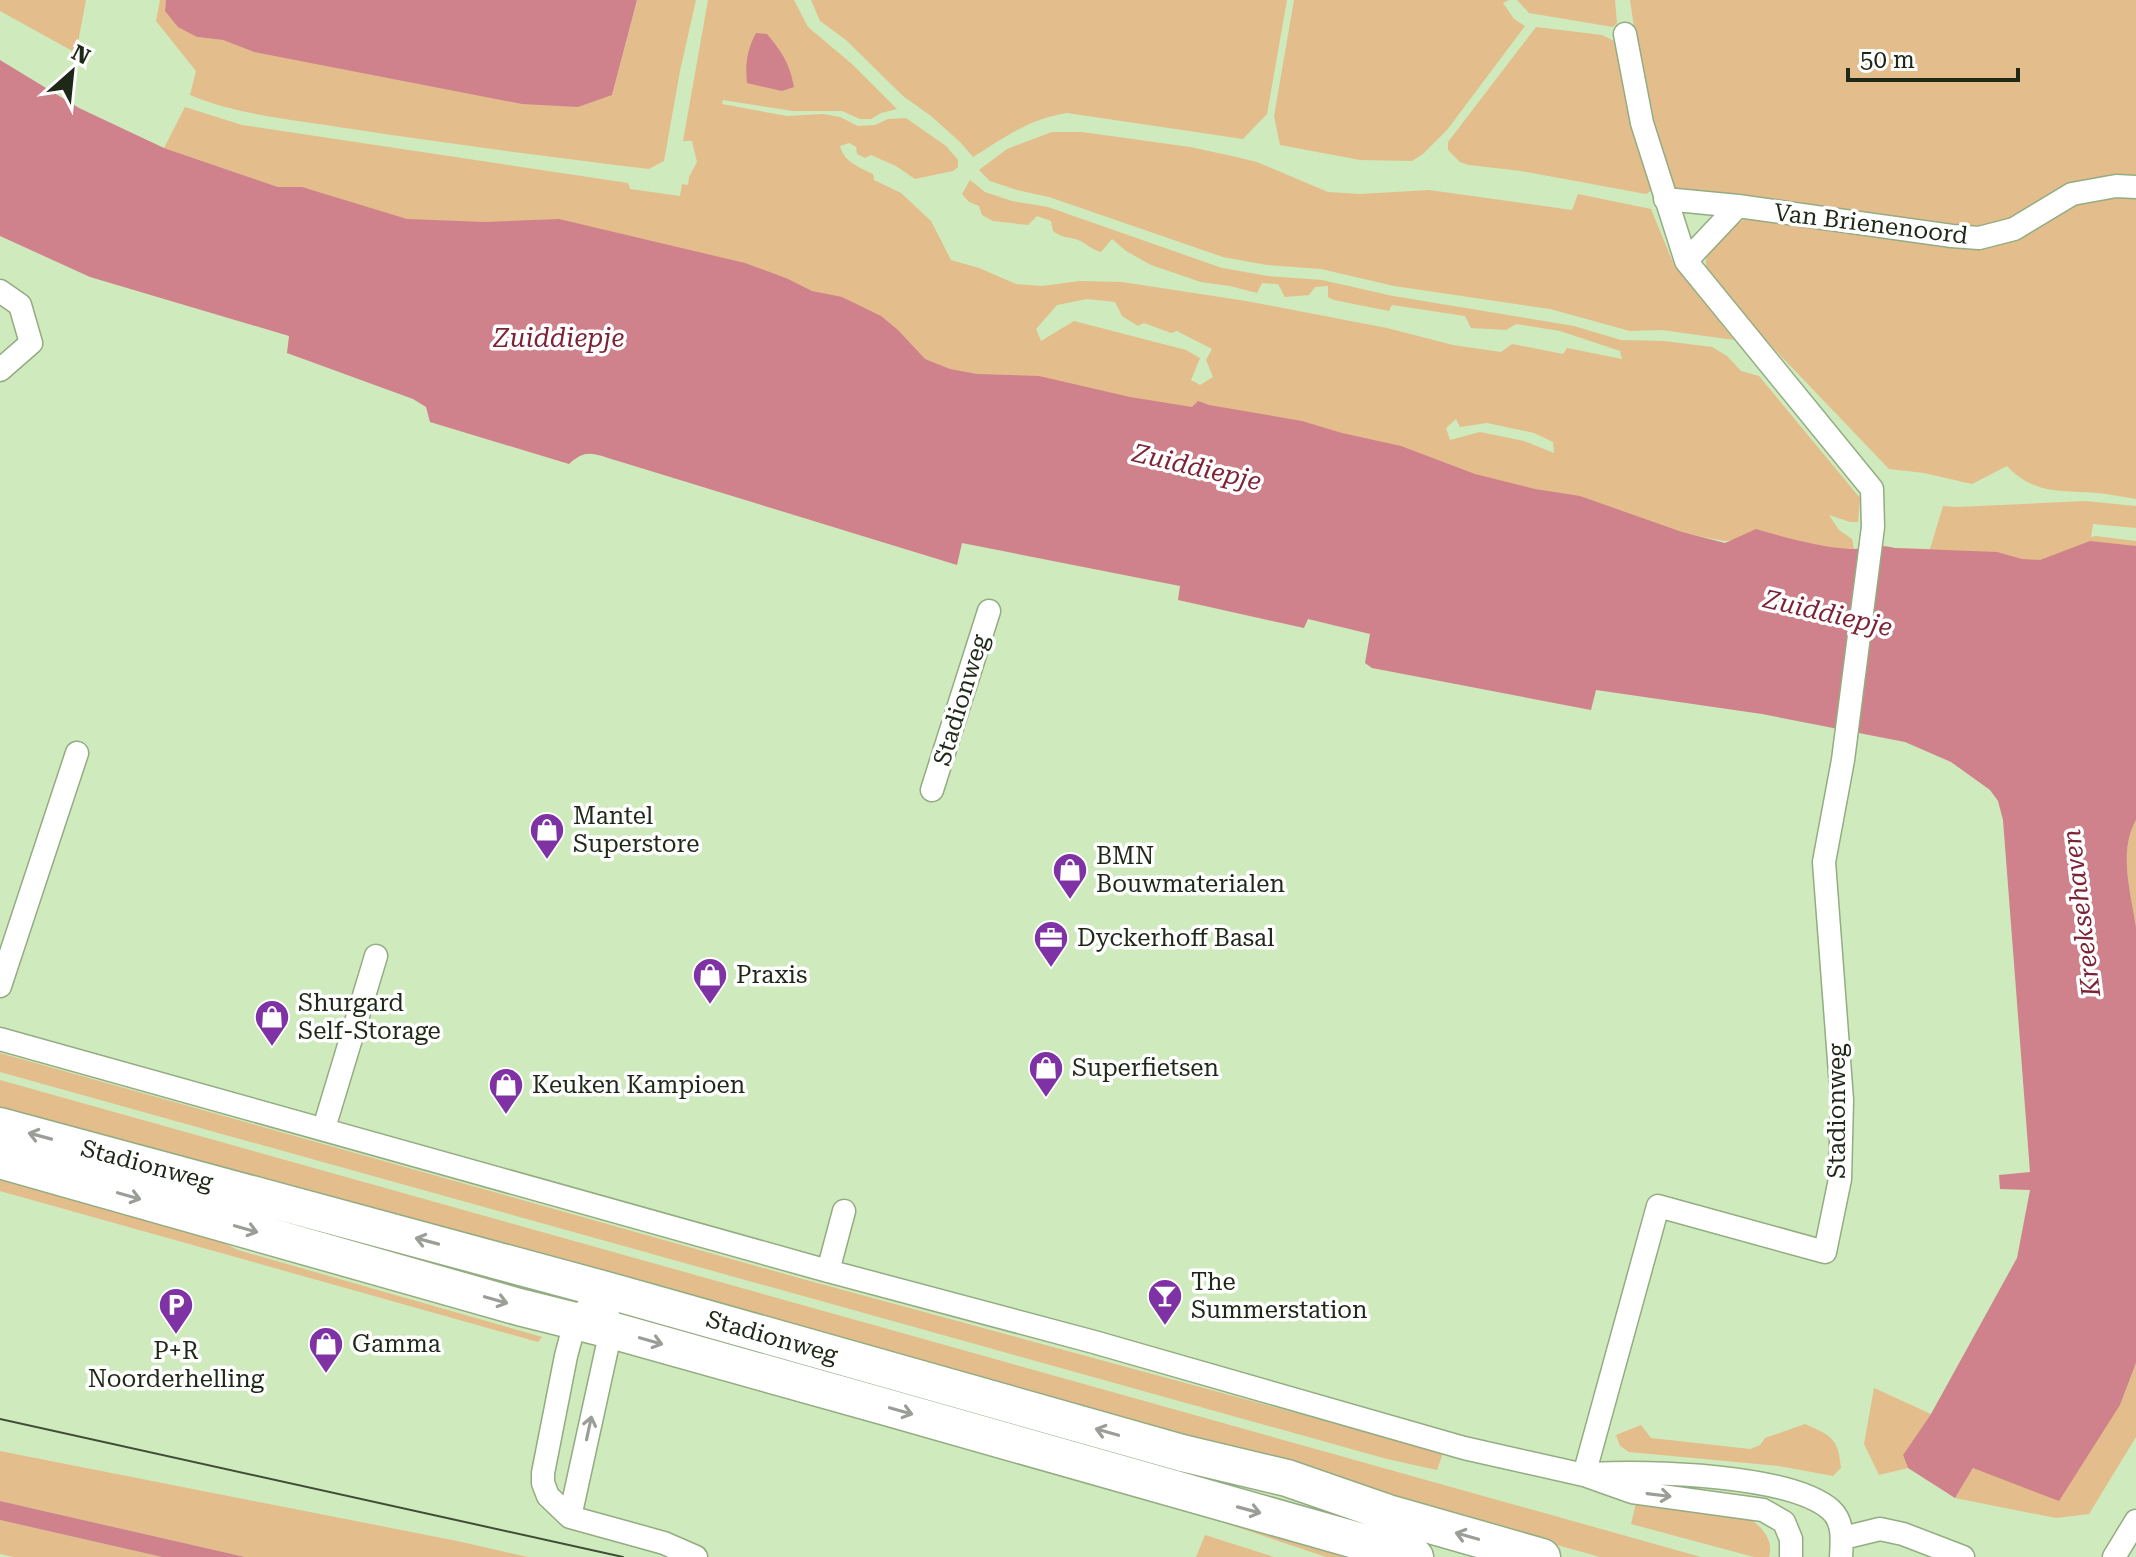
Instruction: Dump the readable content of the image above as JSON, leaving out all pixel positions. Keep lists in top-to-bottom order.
{
  "streets": {
    "main road": ["Stadionweg"],
    "street": ["Van Brienenoord"]
  },
  "water": ["Zuiddiepje", "Kreeksehaven"],
  "places": {
    "shop": [
      "Mantel Superstore",
      "BMN Bouwmaterialen",
      "Praxis",
      "Shurgard Self-Storage",
      "Superfietsen",
      "Keuken Kampioen",
      "Gamma"
    ],
    "office": ["Dyckerhoff Basal"],
    "bar": ["The Summerstation"],
    "parking": ["P+R Noorderhelling"]
  },
  "scale_bar": "50 m",
  "north": "top right"
}
